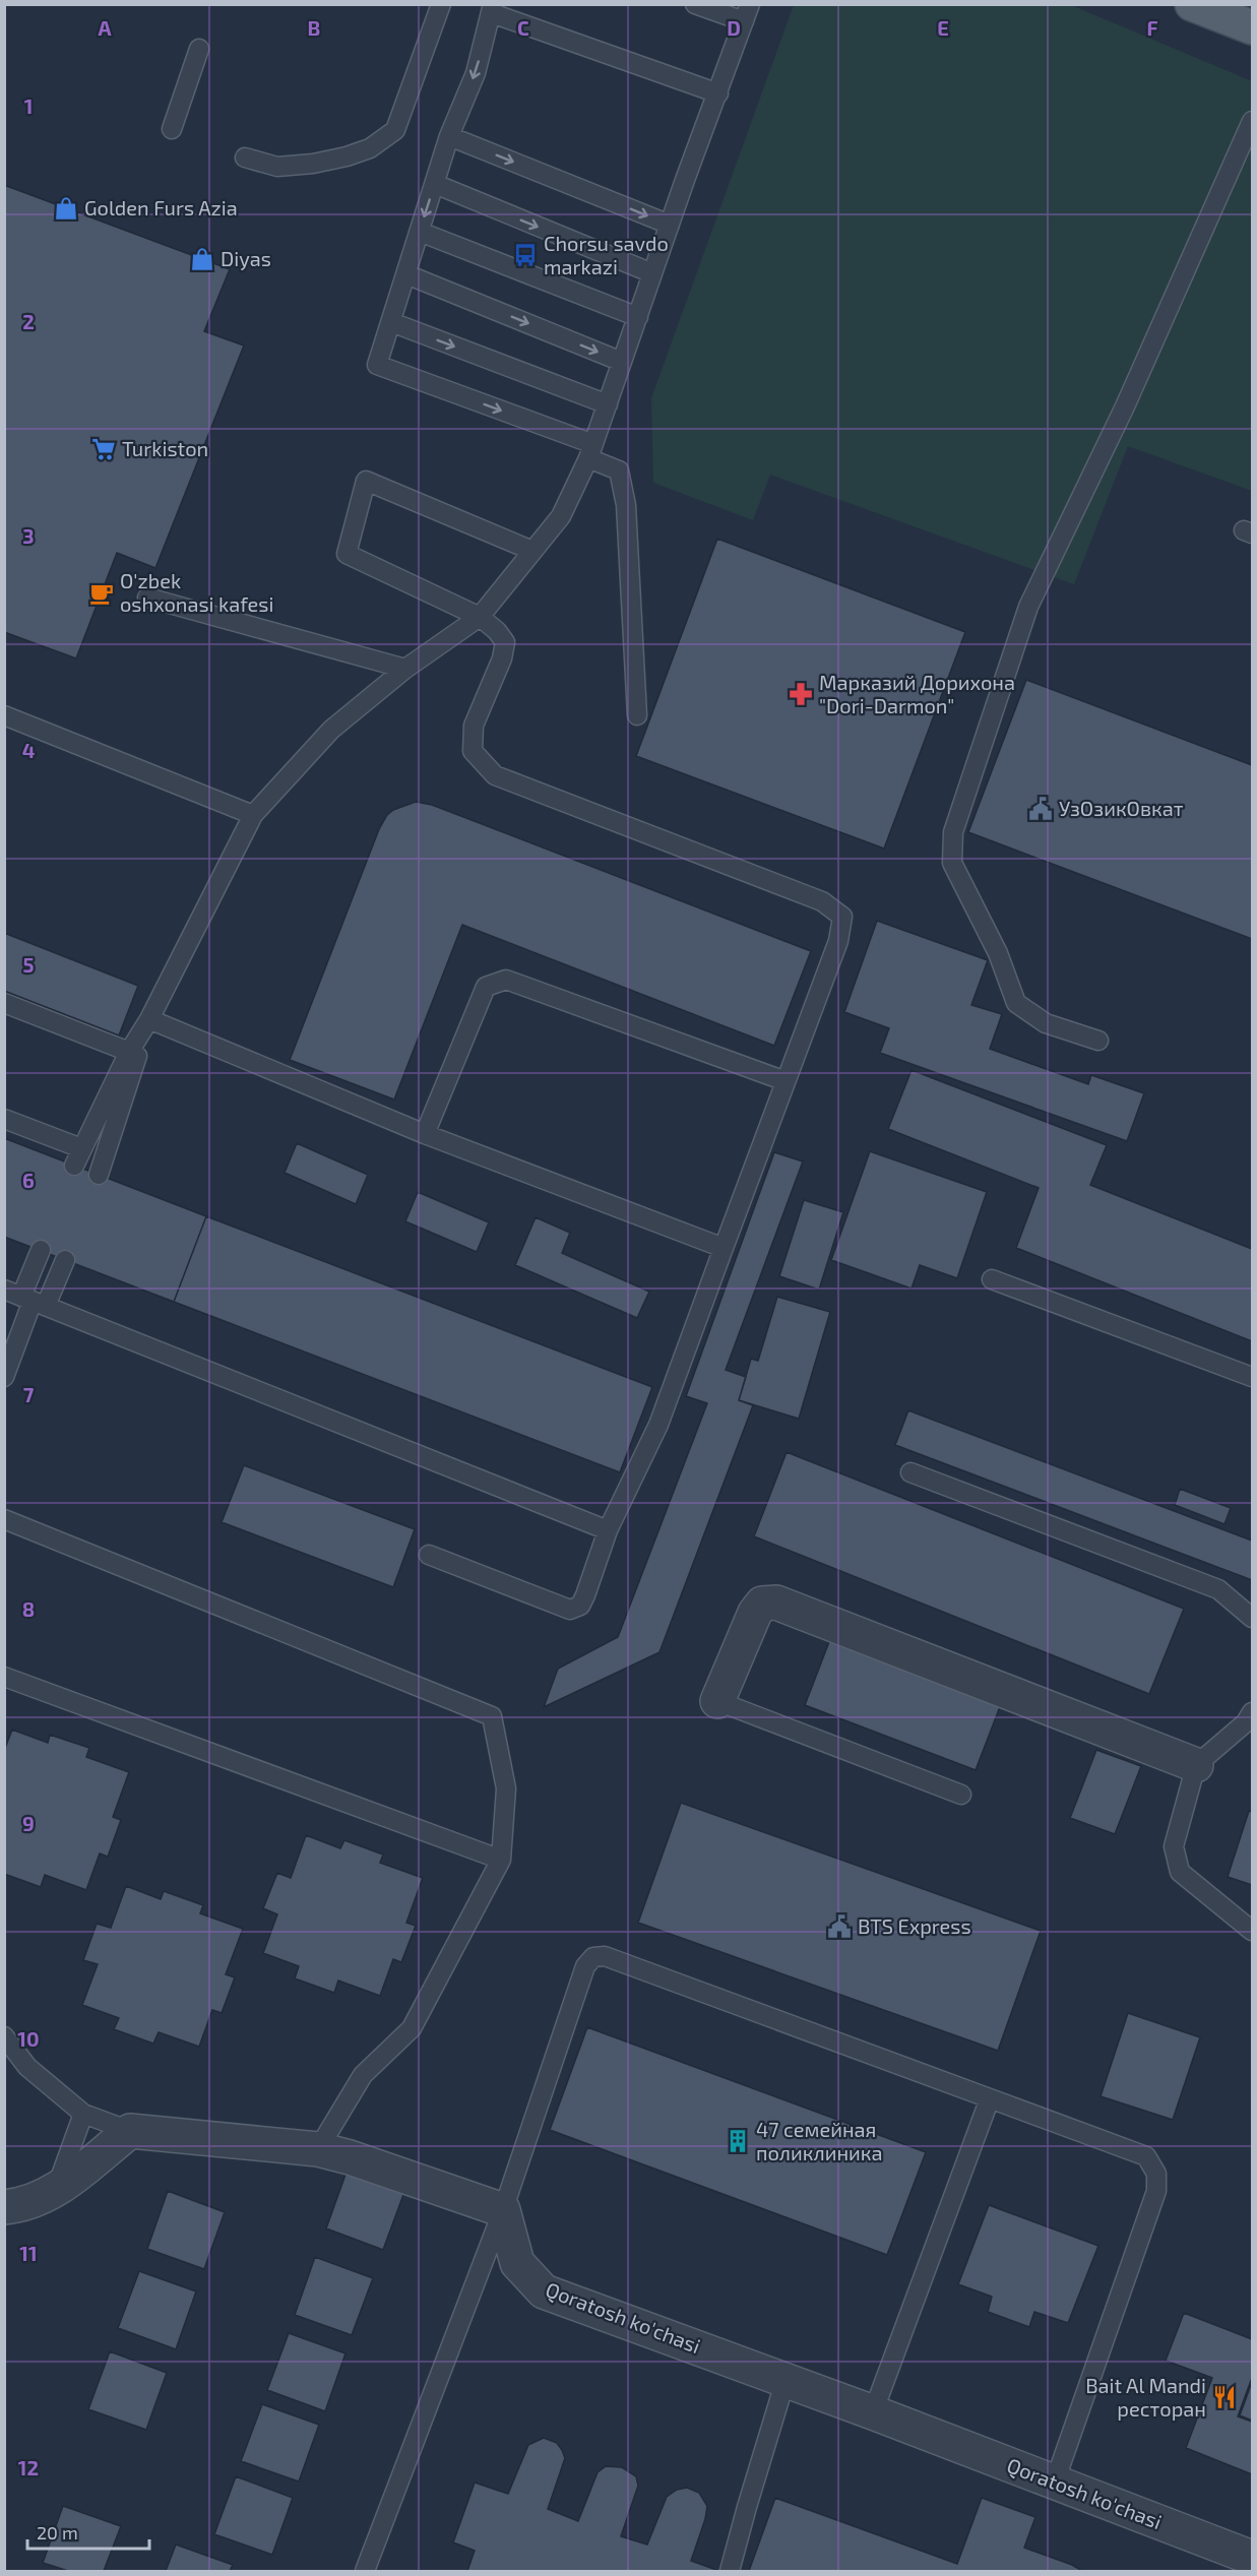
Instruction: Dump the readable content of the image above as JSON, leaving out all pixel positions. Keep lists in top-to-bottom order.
{
  "streets": {
    "street": ["Qoratosh ko'chasi"]
  },
  "places": {
    "shop": ["Golden Furs Azia", "Diyas"],
    "bus stop": ["Chorsu savdo markazi"],
    "supermarket": ["Turkiston"],
    "cafe": ["O'zbek oshxonasi kafesi"],
    "pharmacy": ["Марказий Дорихона \"Dori-Darmon\""],
    "public building": ["УзОзикОвкат", "BTS Express"],
    "building": ["47 семейная поликлиника"],
    "restaurant": ["Bait Al Mandi ресторан"]
  },
  "scale_bar": "20 m",
  "grid": {
    "columns": [
      "A",
      "B",
      "C",
      "D",
      "E",
      "F"
    ],
    "rows": [
      "1",
      "2",
      "3",
      "4",
      "5",
      "6",
      "7",
      "8",
      "9",
      "10",
      "11",
      "12"
    ]
  }
}
